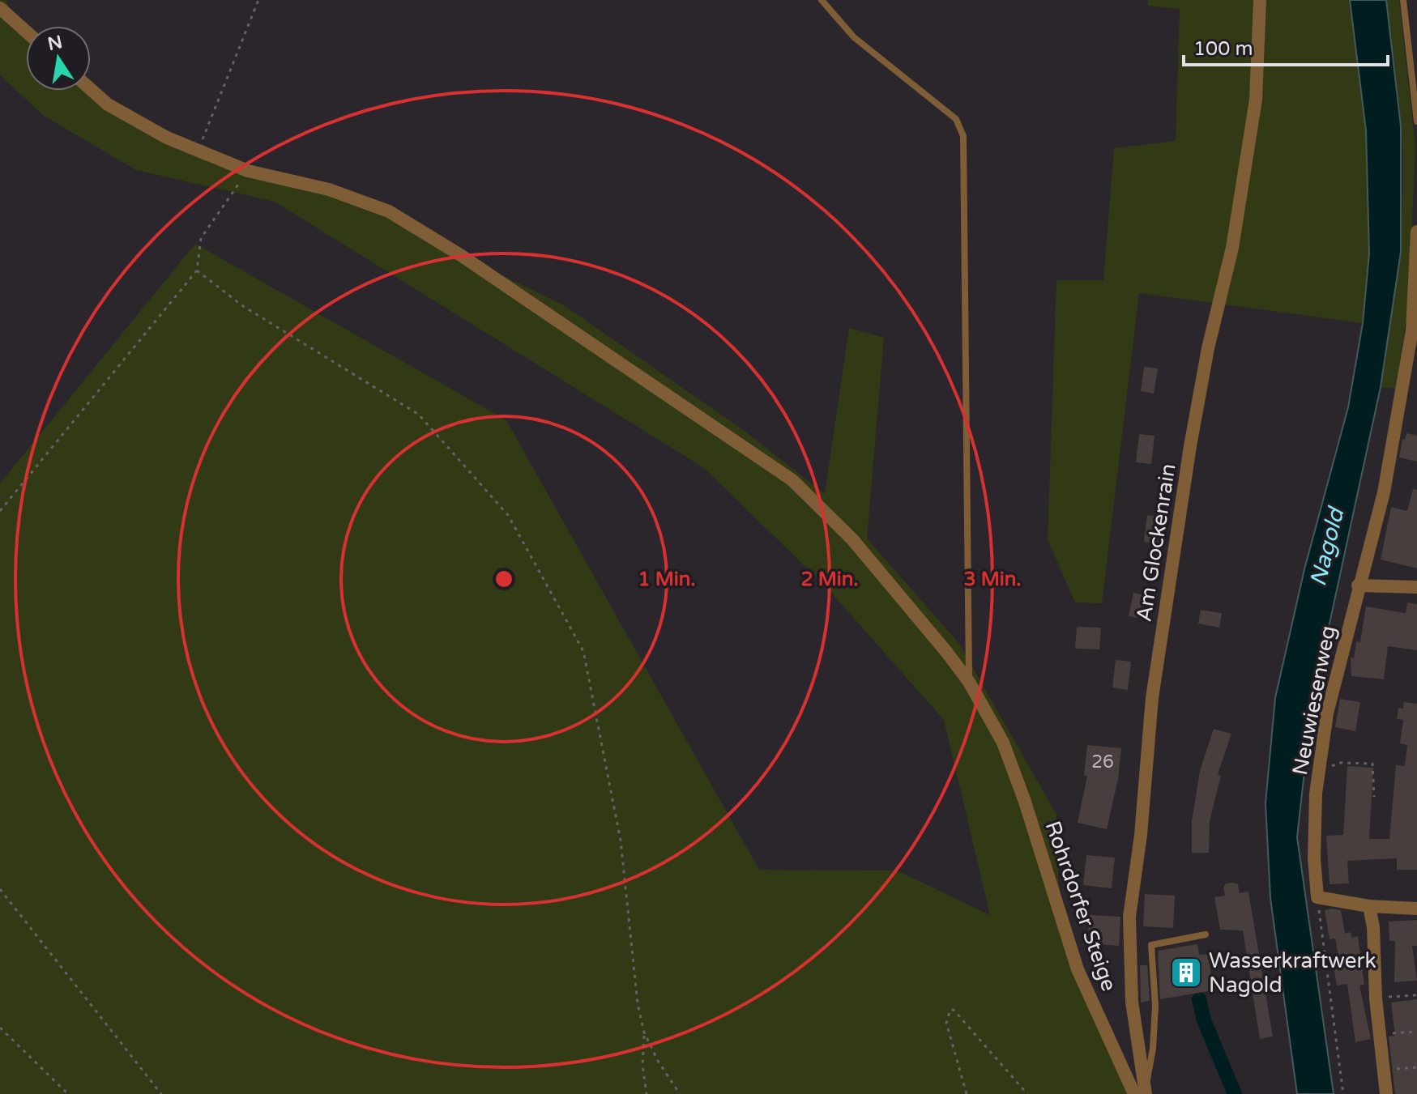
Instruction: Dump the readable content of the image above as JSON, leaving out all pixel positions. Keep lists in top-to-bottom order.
{
  "streets": {
    "street": ["Am Glockenrain", "Neuwiesenweg", "Rohrdorfer Steige"]
  },
  "crossings": [
    ["Am Glockenrain", "Rohrdorfer Steige"]
  ],
  "water": ["Nagold"],
  "places": {
    "building": ["Wasserkraftwerk Nagold"]
  },
  "house_numbers": ["26"],
  "scale_bar": "100 m",
  "north": "top",
  "rings": ["1 Min.", "2 Min.", "3 Min."]
}
